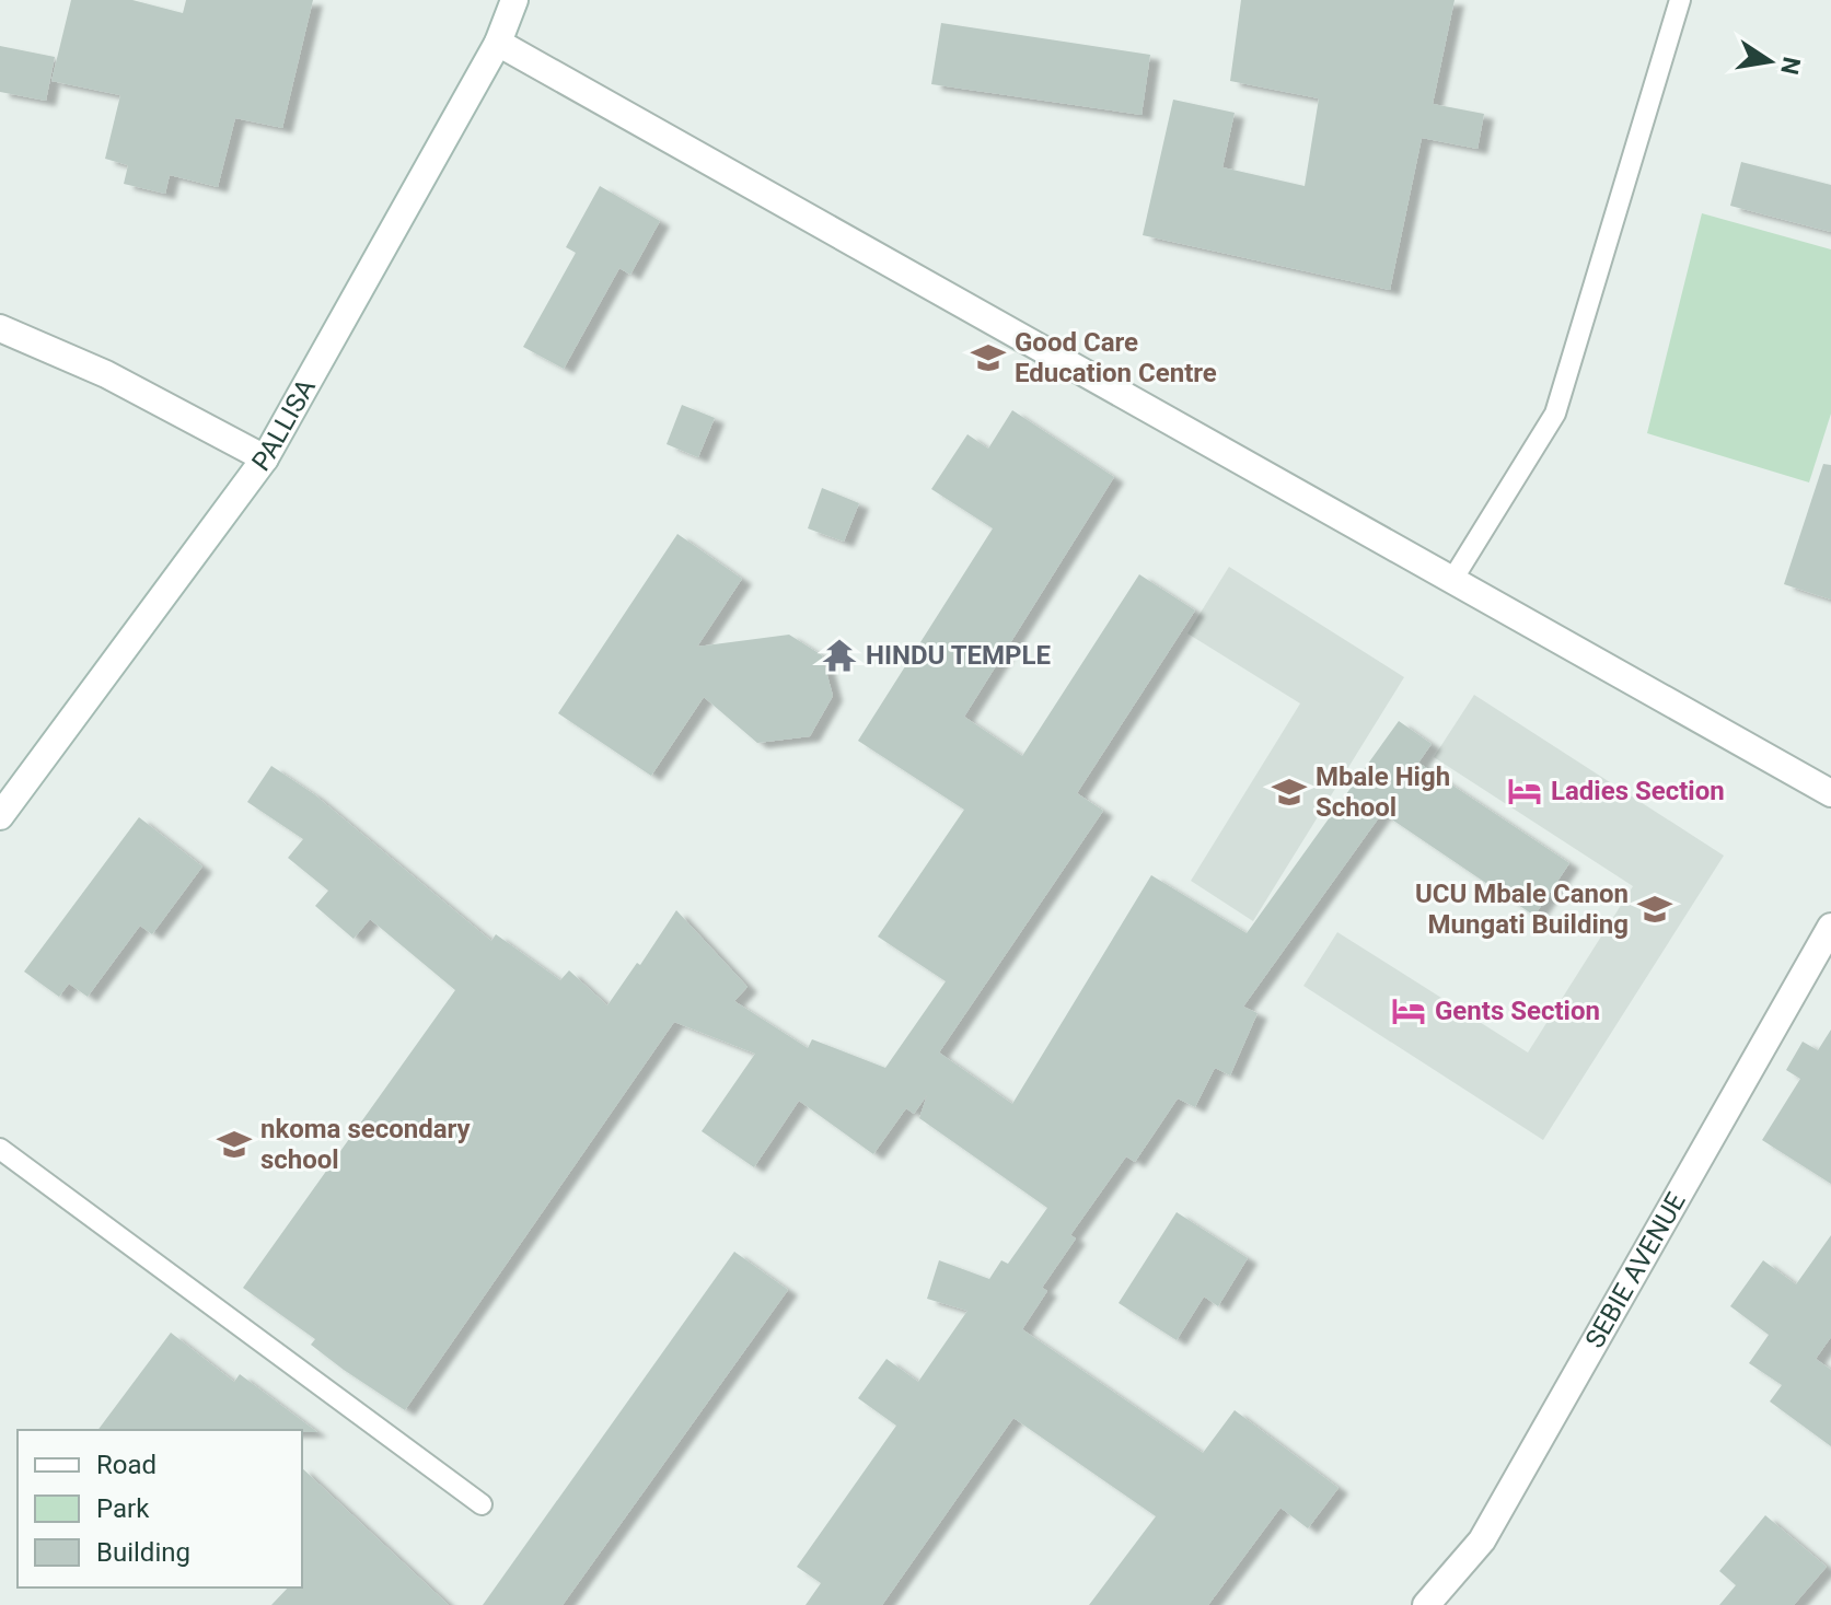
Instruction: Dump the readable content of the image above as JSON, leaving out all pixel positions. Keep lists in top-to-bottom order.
{
  "streets": {
    "street": ["PALLISA", "SEBIE AVENUE"]
  },
  "places": {
    "school or university": [
      "Good Care Education Centre",
      "Mbale High School",
      "UCU Mbale Canon Mungati Building",
      "nkoma secondary school"
    ],
    "temple": ["HINDU TEMPLE"],
    "hotel": ["Ladies Section", "Gents Section"]
  },
  "legend": ["Road", "Park", "Building"],
  "north": "right"
}
